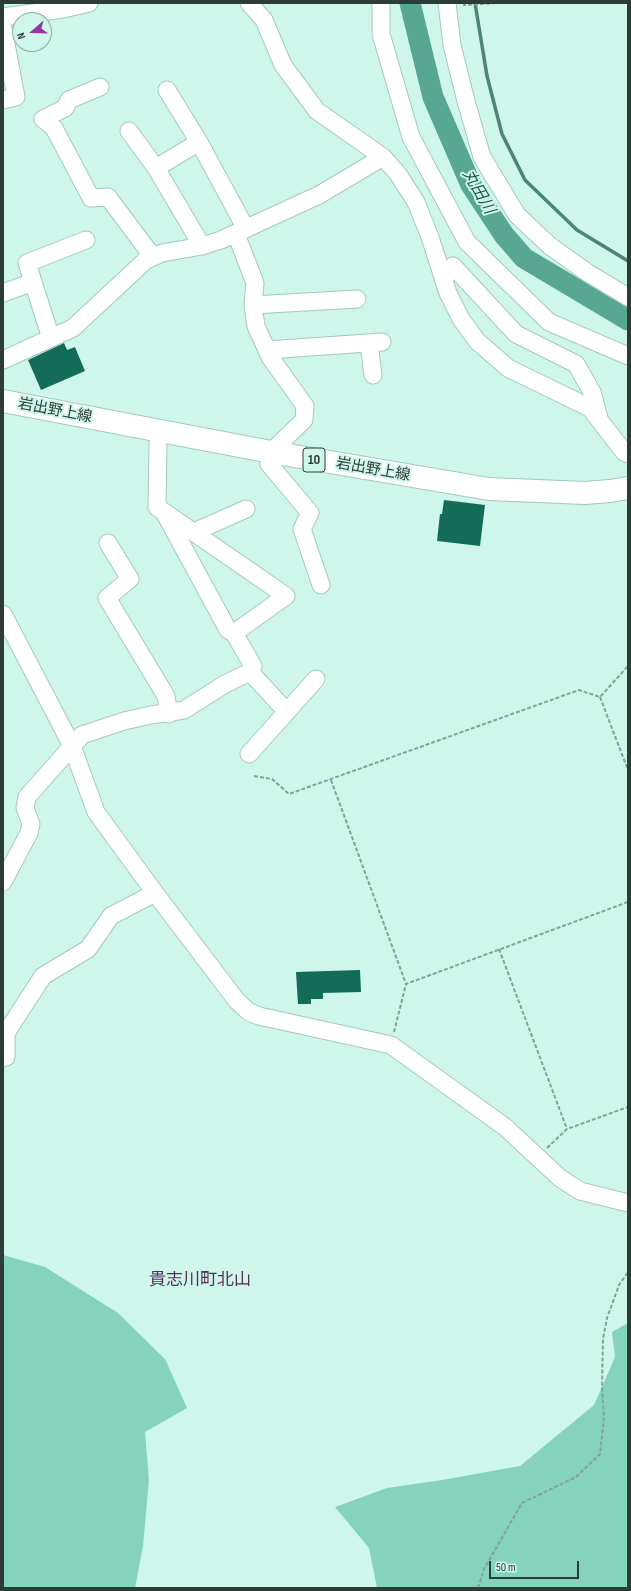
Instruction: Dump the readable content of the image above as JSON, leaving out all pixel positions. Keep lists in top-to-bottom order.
{
  "streets": {
    "main road": ["岩出野上線", "10"]
  },
  "districts": ["貴志川町北山"],
  "water": ["丸田川"],
  "scale_bar": "50 m",
  "north": "left"
}
